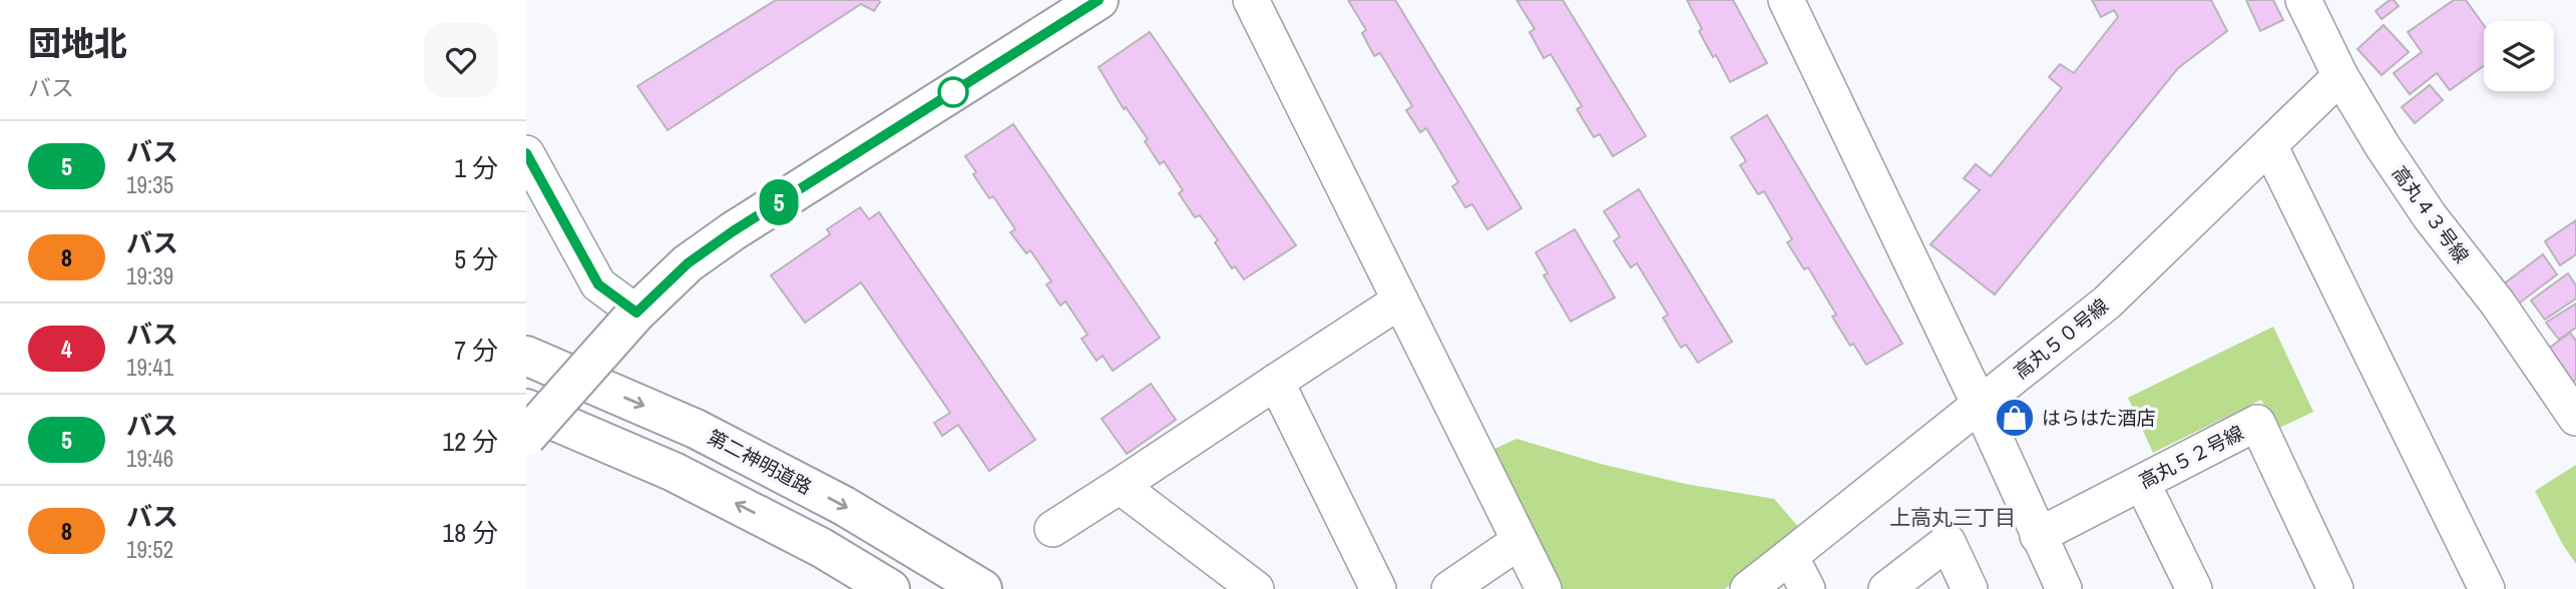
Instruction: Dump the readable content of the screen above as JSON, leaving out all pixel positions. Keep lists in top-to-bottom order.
{
  "streets": {
    "main road": ["第二神明道路"],
    "street": ["高丸４３号線", "高丸５０号線", "高丸５２号線"]
  },
  "crossings": [
    ["高丸４３号線", "高丸５０号線"]
  ],
  "districts": ["上高丸三丁目"],
  "places": {
    "shop": ["はらはた酒店"]
  },
  "lines": ["bus line 5"],
  "page": {
    "heading": ["団地北", "バス"],
    "on_map": "5",
    "list": [
      {
        "mark": "5",
        "name": "バス",
        "note": "19:35",
        "value": "1 分"
      },
      {
        "mark": "8",
        "name": "バス",
        "note": "19:39",
        "value": "5 分"
      },
      {
        "mark": "4",
        "name": "バス",
        "note": "19:41",
        "value": "7 分"
      },
      {
        "mark": "5",
        "name": "バス",
        "note": "19:46",
        "value": "12 分"
      },
      {
        "mark": "8",
        "name": "バス",
        "note": "19:52",
        "value": "18 分"
      }
    ]
  }
}
